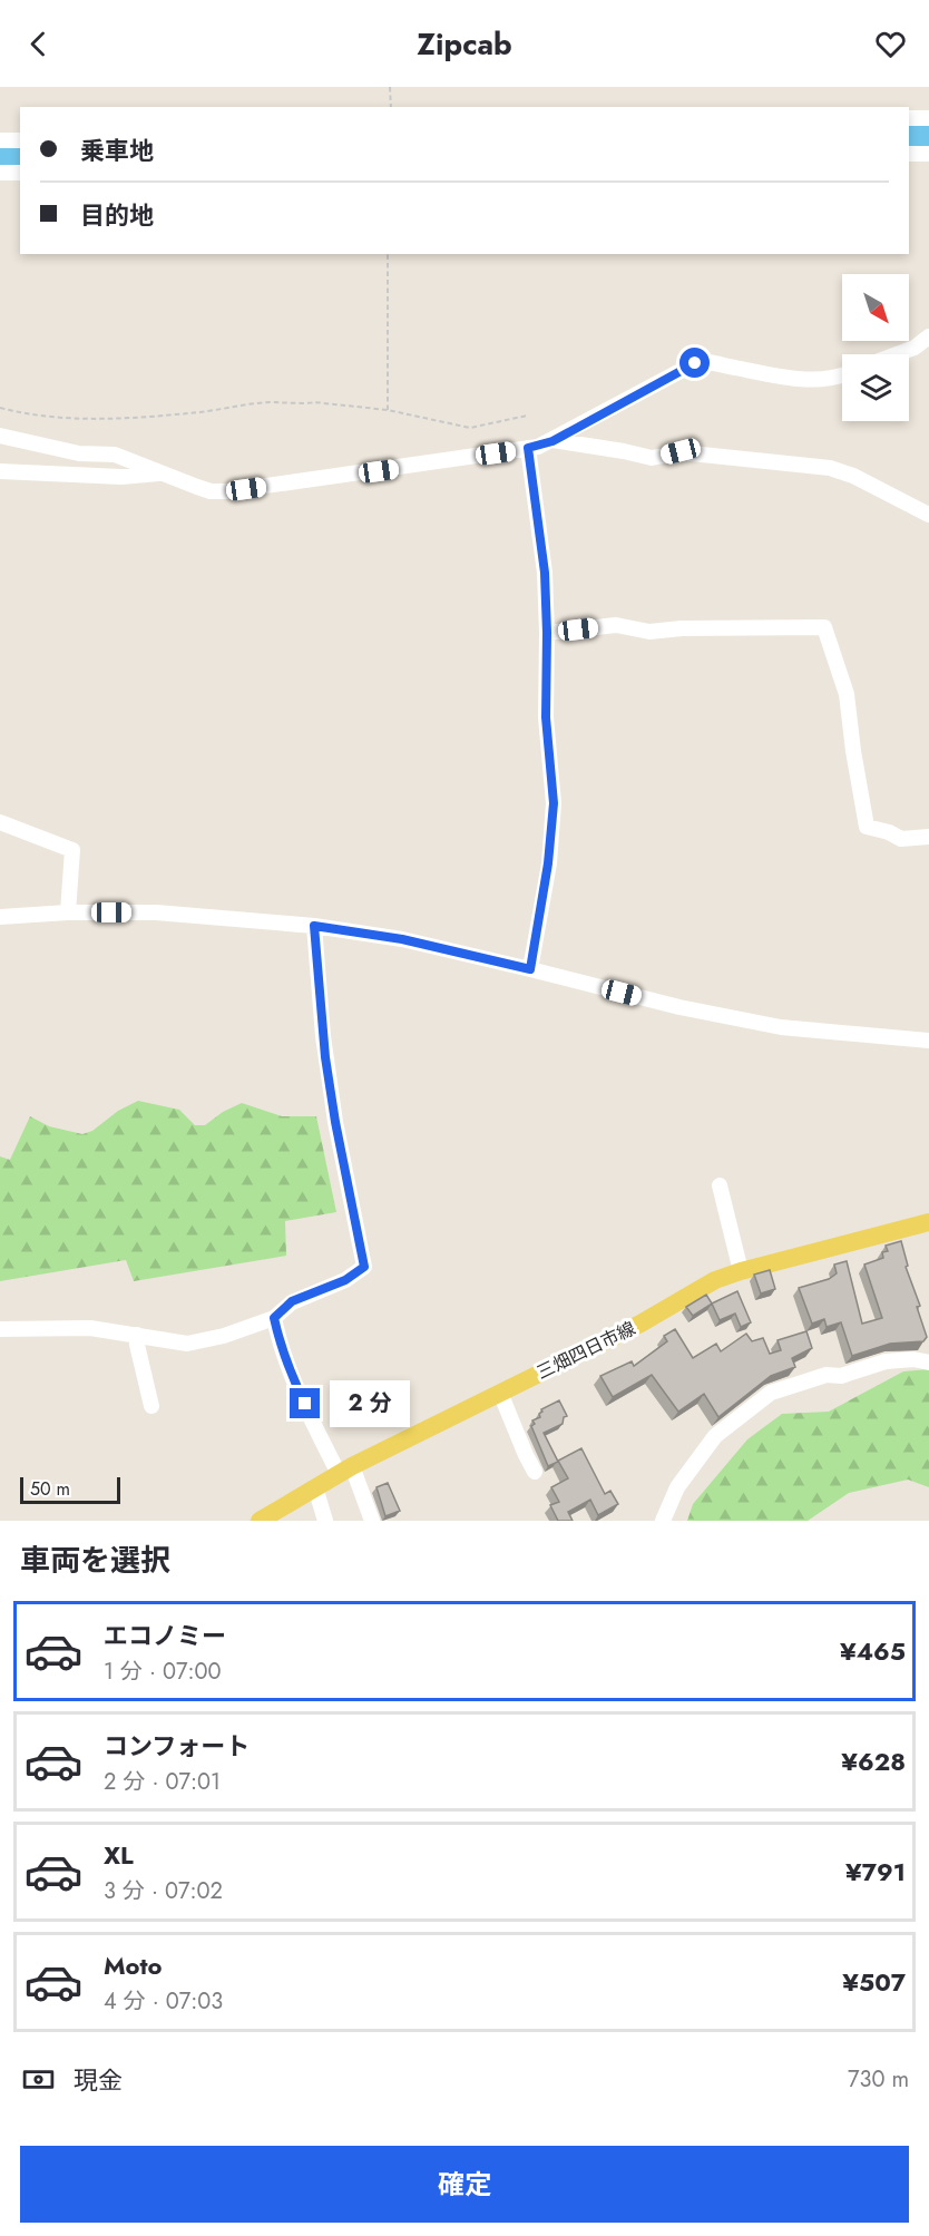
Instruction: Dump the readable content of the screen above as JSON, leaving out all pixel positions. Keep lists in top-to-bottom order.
{
  "streets": {
    "main road": ["三畑四日市線"]
  },
  "scale_bar": "50 m",
  "north": "bottom right",
  "page": {
    "header": "Zipcab",
    "banner": ["乗車地", "目的地"],
    "bubble": "2 分",
    "scale": "50 m",
    "heading": "車両を選択",
    "list": [
      {
        "name": "エコノミー",
        "note": "1 分 · 07:00",
        "value": "¥465"
      },
      {
        "name": "コンフォート",
        "note": "2 分 · 07:01",
        "value": "¥628"
      },
      {
        "name": "XL",
        "note": "3 分 · 07:02",
        "value": "¥791"
      },
      {
        "name": "Moto",
        "note": "4 分 · 07:03",
        "value": "¥507"
      }
    ],
    "pay": ["現金", "730 m"],
    "buttons": "確定"
  }
}
